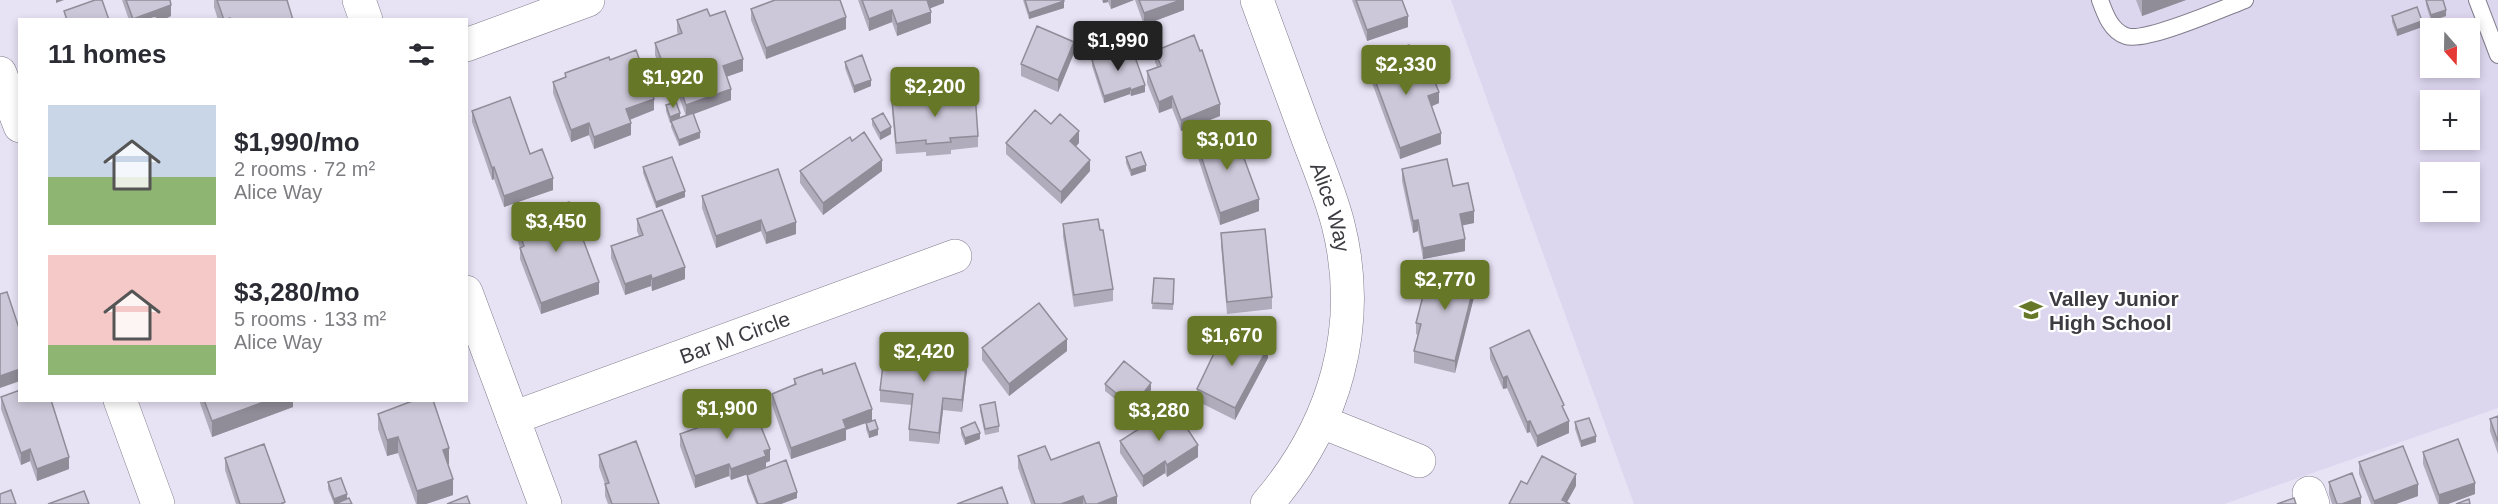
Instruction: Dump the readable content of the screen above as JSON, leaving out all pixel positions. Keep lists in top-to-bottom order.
{
  "streets": {
    "street": ["Alice Way", "Bar M Circle"]
  },
  "places": {
    "school or university": ["Valley Junior High School"]
  },
  "north": "bottom",
  "page": {
    "map_buttons": ["+", "−"],
    "heading": "11 homes",
    "price": [
      "$1,990",
      "$2,330",
      "$1,920",
      "$2,200",
      "$3,010",
      "$3,450",
      "$2,770",
      "$1,670",
      "$2,420",
      "$1,900",
      "$3,280"
    ],
    "list": [
      {
        "name": "$1,990/mo",
        "note": "2 rooms · 72 m² · Alice Way"
      },
      {
        "name": "$3,280/mo",
        "note": "5 rooms · 133 m² · Alice Way"
      }
    ]
  }
}
